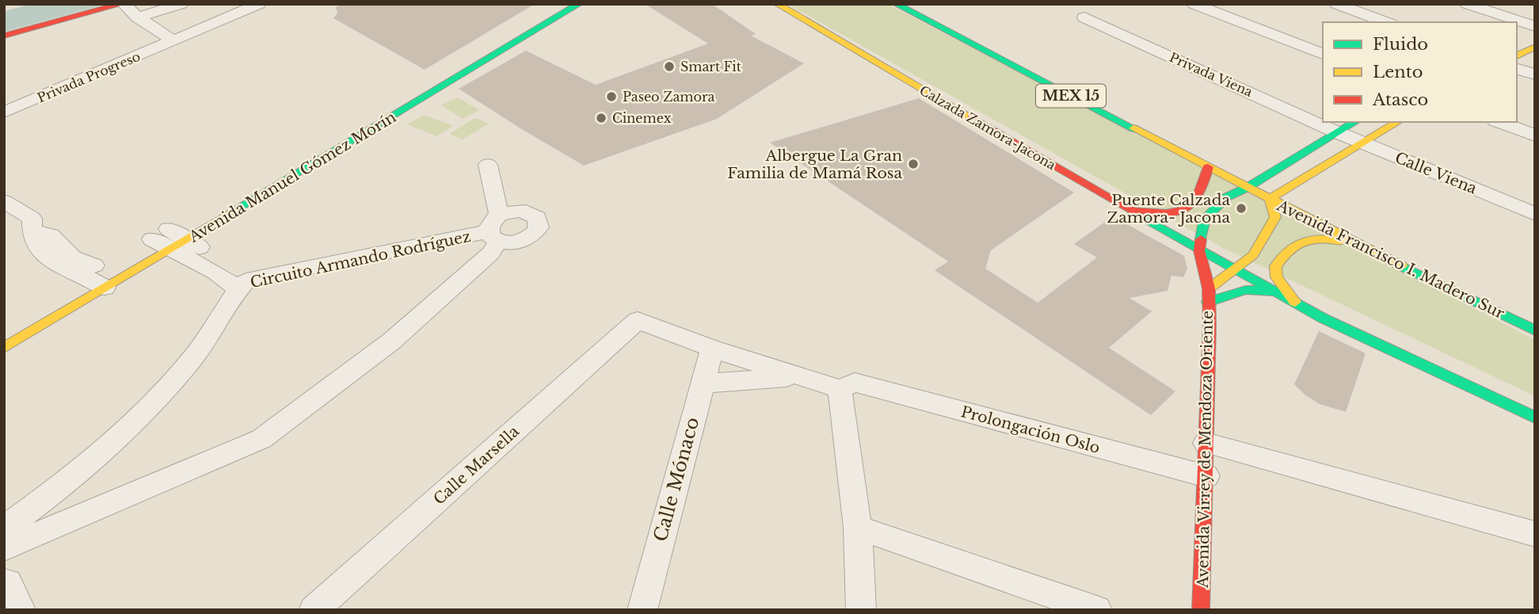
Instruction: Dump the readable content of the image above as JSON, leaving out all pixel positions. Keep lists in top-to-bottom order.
{
  "streets": {
    "street": [
      "Privada Viena",
      "Privada Progreso",
      "MEX 15",
      "Calzada Zamora-Jacona",
      "Calle Viena",
      "Avenida Manuel Gómez Morín",
      "Circuito Armando Rodríguez",
      "Avenida Francisco I. Madero Sur",
      "Prolongación Oslo",
      "Avenida Virrey de Mendoza Oriente",
      "Calle Marsella",
      "Calle Mónaco"
    ]
  },
  "crossings": [
    ["Privada Viena", "Calle Viena"],
    ["MEX 15", "Calzada Zamora-Jacona"],
    ["MEX 15", "Avenida Francisco I. Madero Sur"],
    ["MEX 15", "Avenida Virrey de Mendoza Oriente"],
    ["Calzada Zamora-Jacona", "Avenida Francisco I. Madero Sur"],
    ["Calzada Zamora-Jacona", "Avenida Virrey de Mendoza Oriente"],
    ["Avenida Francisco I. Madero Sur", "Avenida Virrey de Mendoza Oriente"],
    ["Prolongación Oslo", "Avenida Virrey de Mendoza Oriente"],
    ["Prolongación Oslo", "Calle Marsella"],
    ["Prolongación Oslo", "Calle Mónaco"]
  ],
  "places": [
    "Smart Fit",
    "Paseo Zamora",
    "Cinemex",
    "Albergue La Gran Familia de Mamá Rosa",
    "Puente Calzada Zamora- Jacona"
  ],
  "legend": ["Fluido", "Lento", "Atasco"]
}
